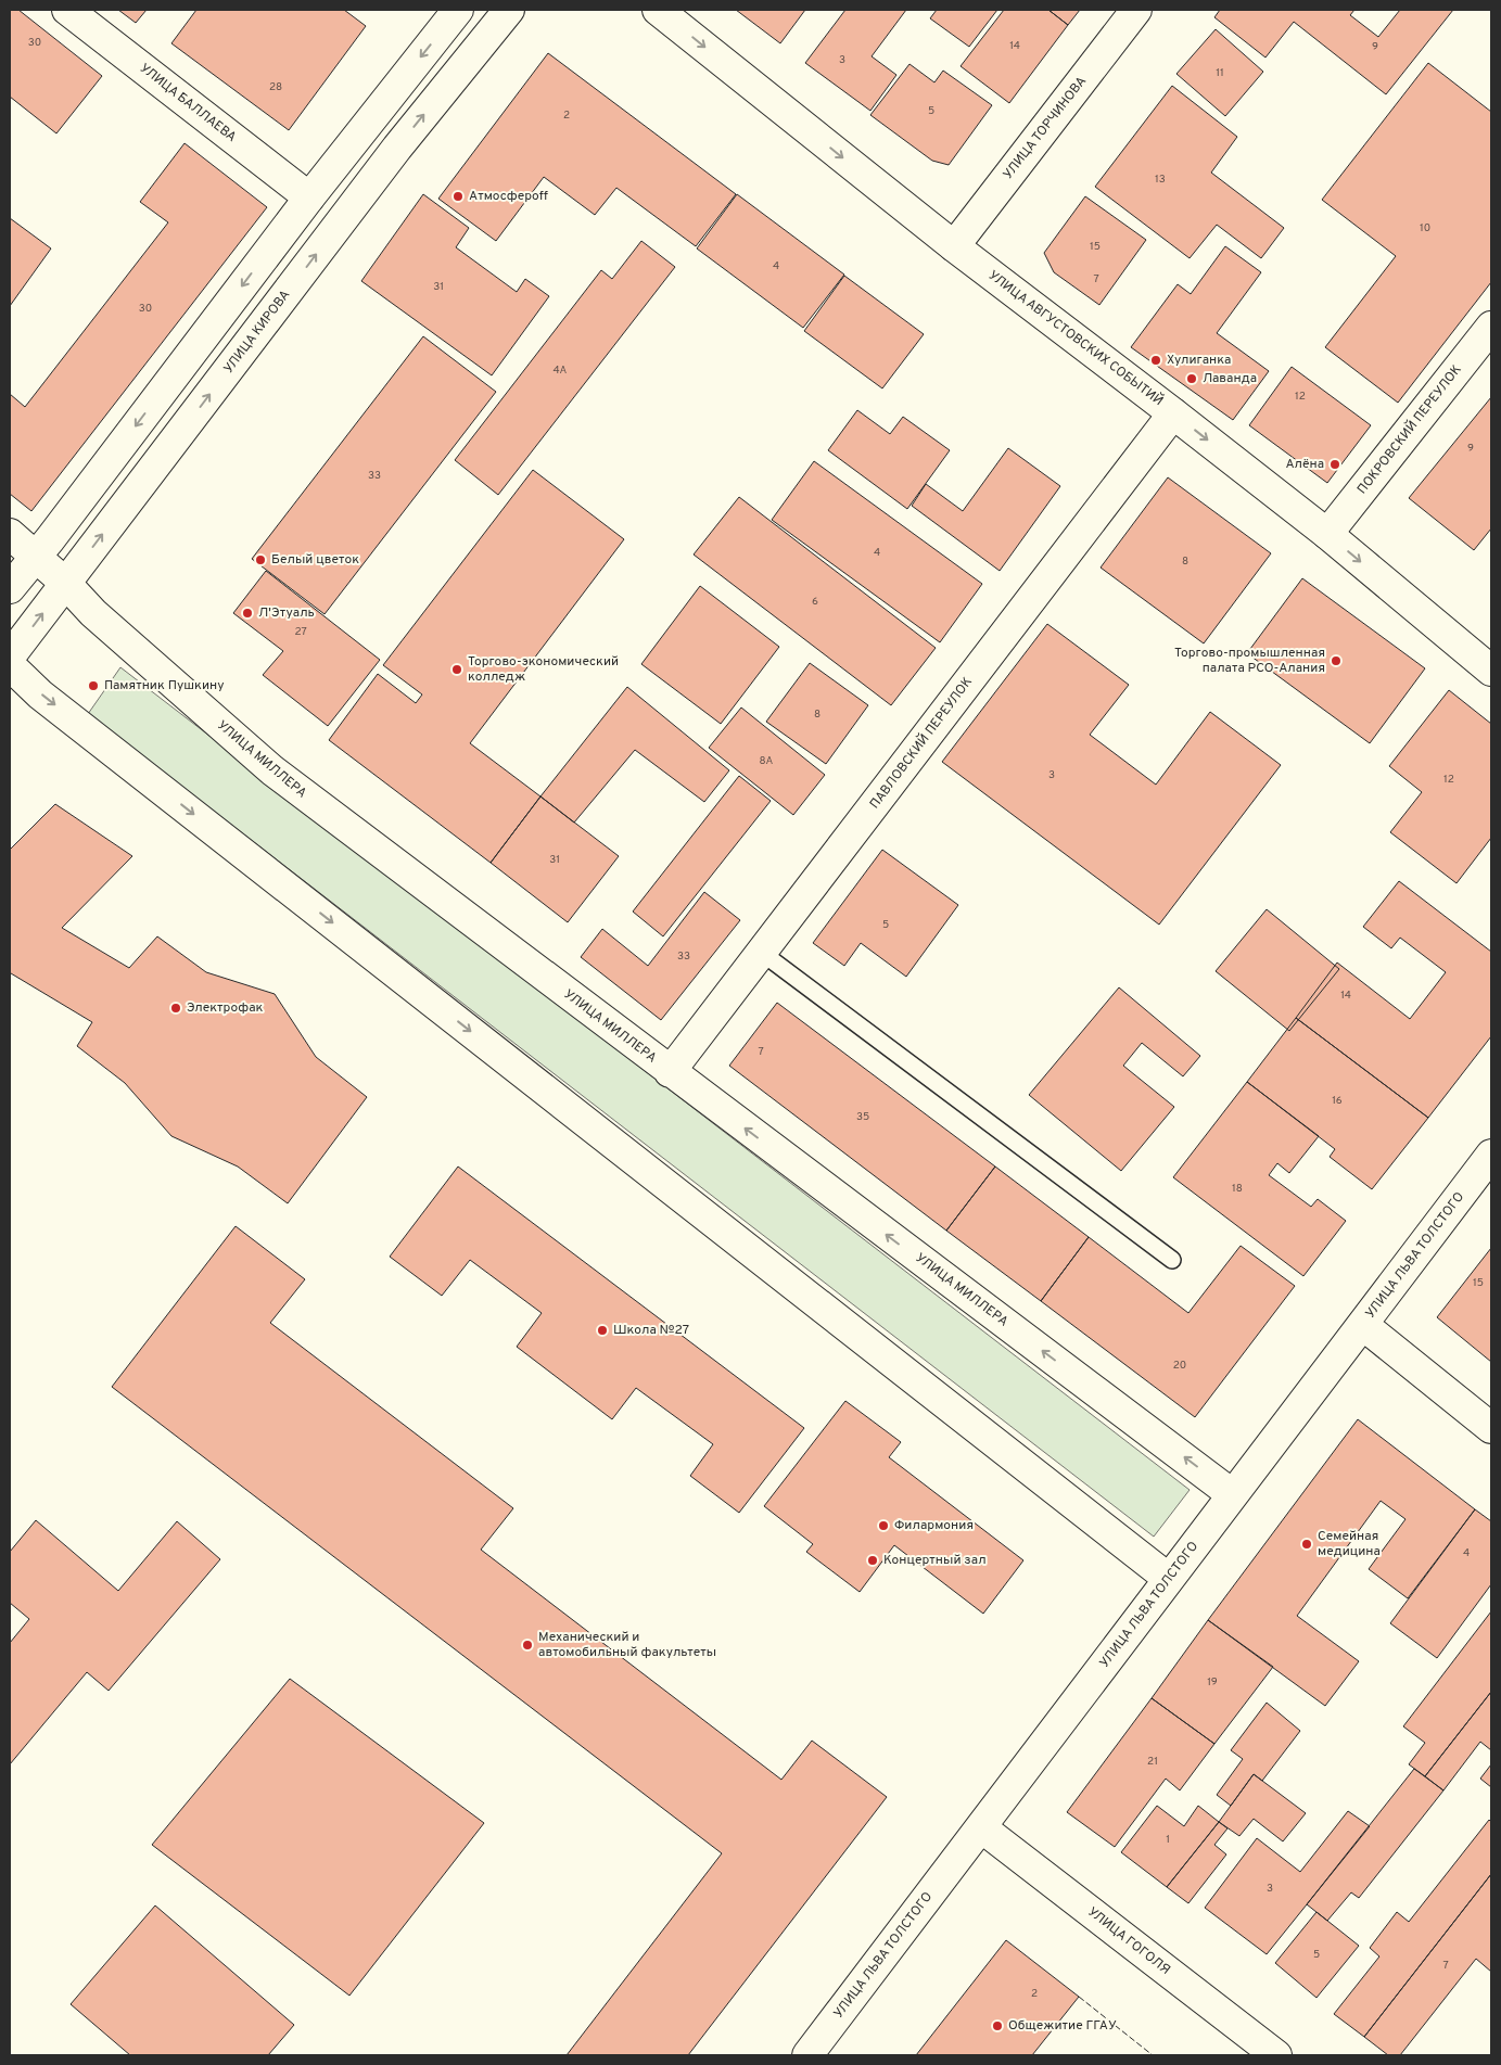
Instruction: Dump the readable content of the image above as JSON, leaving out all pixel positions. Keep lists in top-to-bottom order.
{
  "streets": {
    "street": [
      "УЛИЦА БАЛЛАЕВА",
      "УЛИЦА ТОРЧИНОВА",
      "УЛИЦА КИРОВА",
      "УЛИЦА АВГУСТОВСКИХ СОБЫТИЙ",
      "ПОКРОВСКИЙ ПЕРЕУЛОК",
      "ПАВЛОВСКИЙ ПЕРЕУЛОК",
      "УЛИЦА МИЛЛЕРА",
      "УЛИЦА ЛЬВА ТОЛСТОГО",
      "УЛИЦА ГОГОЛЯ"
    ]
  },
  "crossings": [
    ["УЛИЦА ТОРЧИНОВА", "УЛИЦА АВГУСТОВСКИХ СОБЫТИЙ"],
    ["УЛИЦА КИРОВА", "УЛИЦА МИЛЛЕРА"],
    ["УЛИЦА АВГУСТОВСКИХ СОБЫТИЙ", "ПОКРОВСКИЙ ПЕРЕУЛОК"],
    ["УЛИЦА АВГУСТОВСКИХ СОБЫТИЙ", "ПАВЛОВСКИЙ ПЕРЕУЛОК"],
    ["ПАВЛОВСКИЙ ПЕРЕУЛОК", "УЛИЦА МИЛЛЕРА"],
    ["УЛИЦА МИЛЛЕРА", "УЛИЦА ЛЬВА ТОЛСТОГО"],
    ["УЛИЦА ЛЬВА ТОЛСТОГО", "УЛИЦА ГОГОЛЯ"]
  ],
  "one_way": ["УЛИЦА АВГУСТОВСКИХ СОБЫТИЙ"],
  "places": [
    "Атмосферoff",
    "Хулиганка",
    "Лаванда",
    "Алёна",
    "Белый цветок",
    "Л'Этуаль",
    "Торгово-промышленная палата РСО-Алания",
    "Торгово-экономический колледж",
    "Памятник Пушкину",
    "Электрофак",
    "Школа №27",
    "Филармония",
    "Семейная медицина",
    "Концертный зал",
    "Механический и автомобильный факультеты",
    "Общежитие ГГАУ"
  ],
  "house_numbers": [
    "30",
    "14",
    "9",
    "3",
    "11",
    "28",
    "5",
    "2",
    "13",
    "10",
    "15",
    "4",
    "7",
    "31",
    "30",
    "4А",
    "12",
    "9",
    "33",
    "4",
    "8",
    "6",
    "27",
    "8",
    "8А",
    "3",
    "12",
    "31",
    "5",
    "33",
    "14",
    "7",
    "16",
    "35",
    "18",
    "15",
    "20",
    "4",
    "19",
    "21",
    "1",
    "3",
    "5",
    "7",
    "2"
  ]
}
